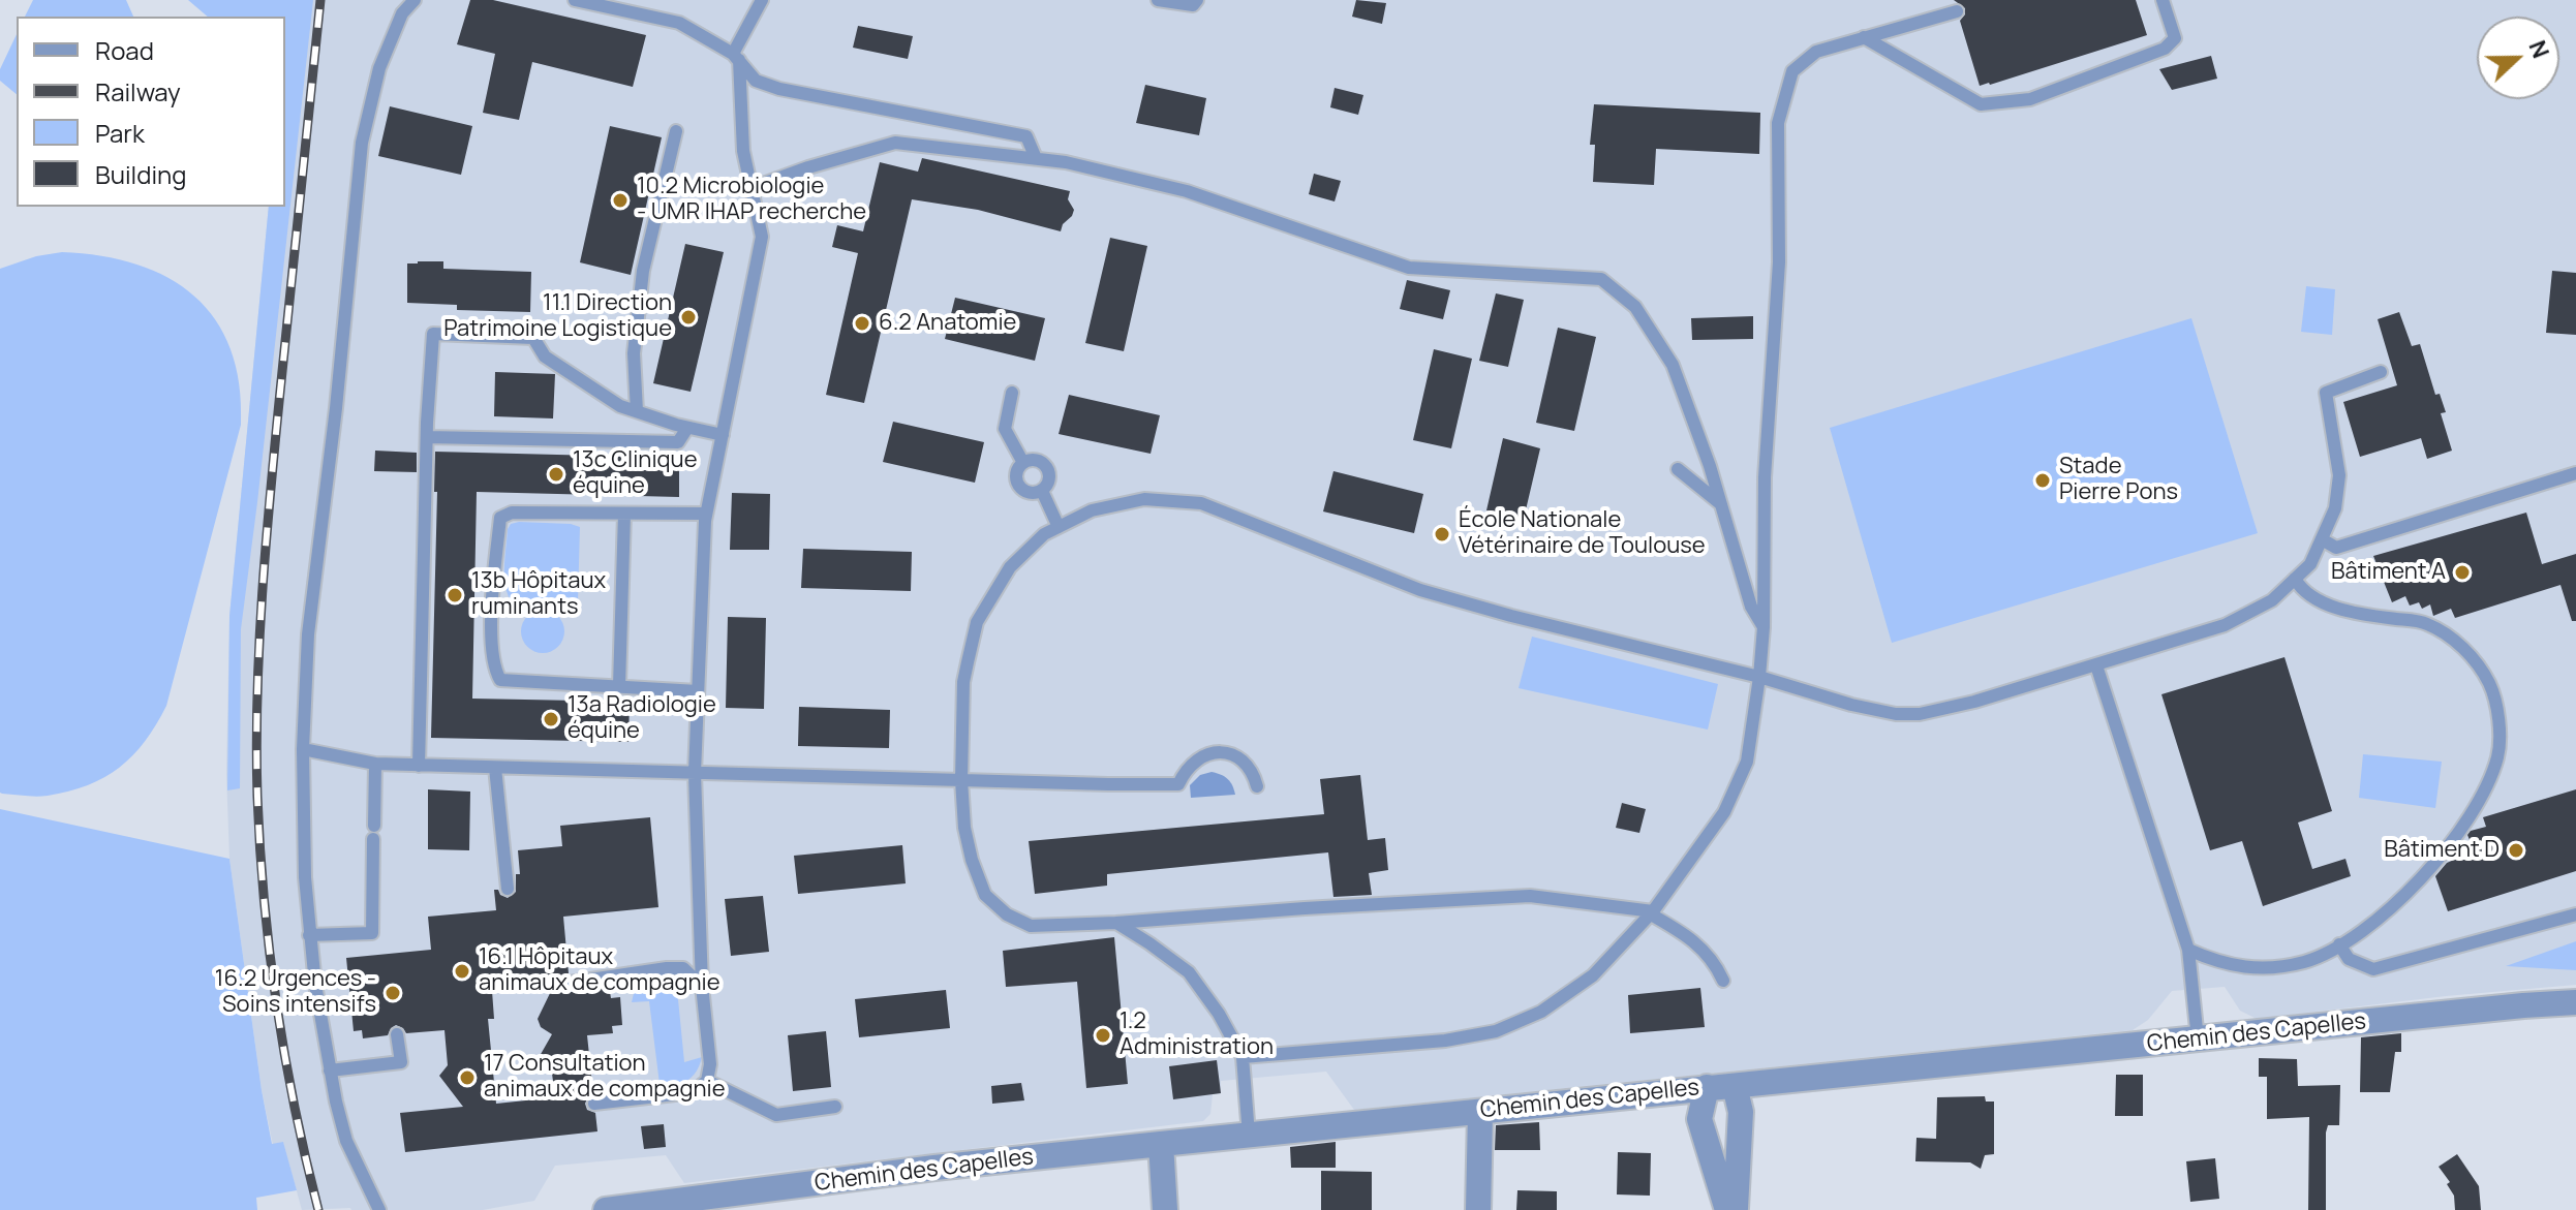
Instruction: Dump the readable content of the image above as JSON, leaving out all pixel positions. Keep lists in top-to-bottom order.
{
  "streets": {
    "street": ["Chemin des Capelles"]
  },
  "places": [
    "10.2 Microbiologie - UMR IHAP recherche",
    "11.1 Direction Patrimoine Logistique",
    "6.2 Anatomie",
    "13c Clinique équine",
    "Stade Pierre Pons",
    "École Nationale Vétérinaire de Toulouse",
    "Bâtiment A",
    "13b Hôpitaux ruminants",
    "13a Radiologie équine",
    "Bâtiment D",
    "16.1 Hôpitaux animaux de compagnie",
    "16.2 Urgences - Soins intensifs",
    "1.2 Administration",
    "17 Consultation animaux de compagnie"
  ],
  "legend": [
    "Road",
    "Railway",
    "Park",
    "Building"
  ],
  "north": "right"
}
